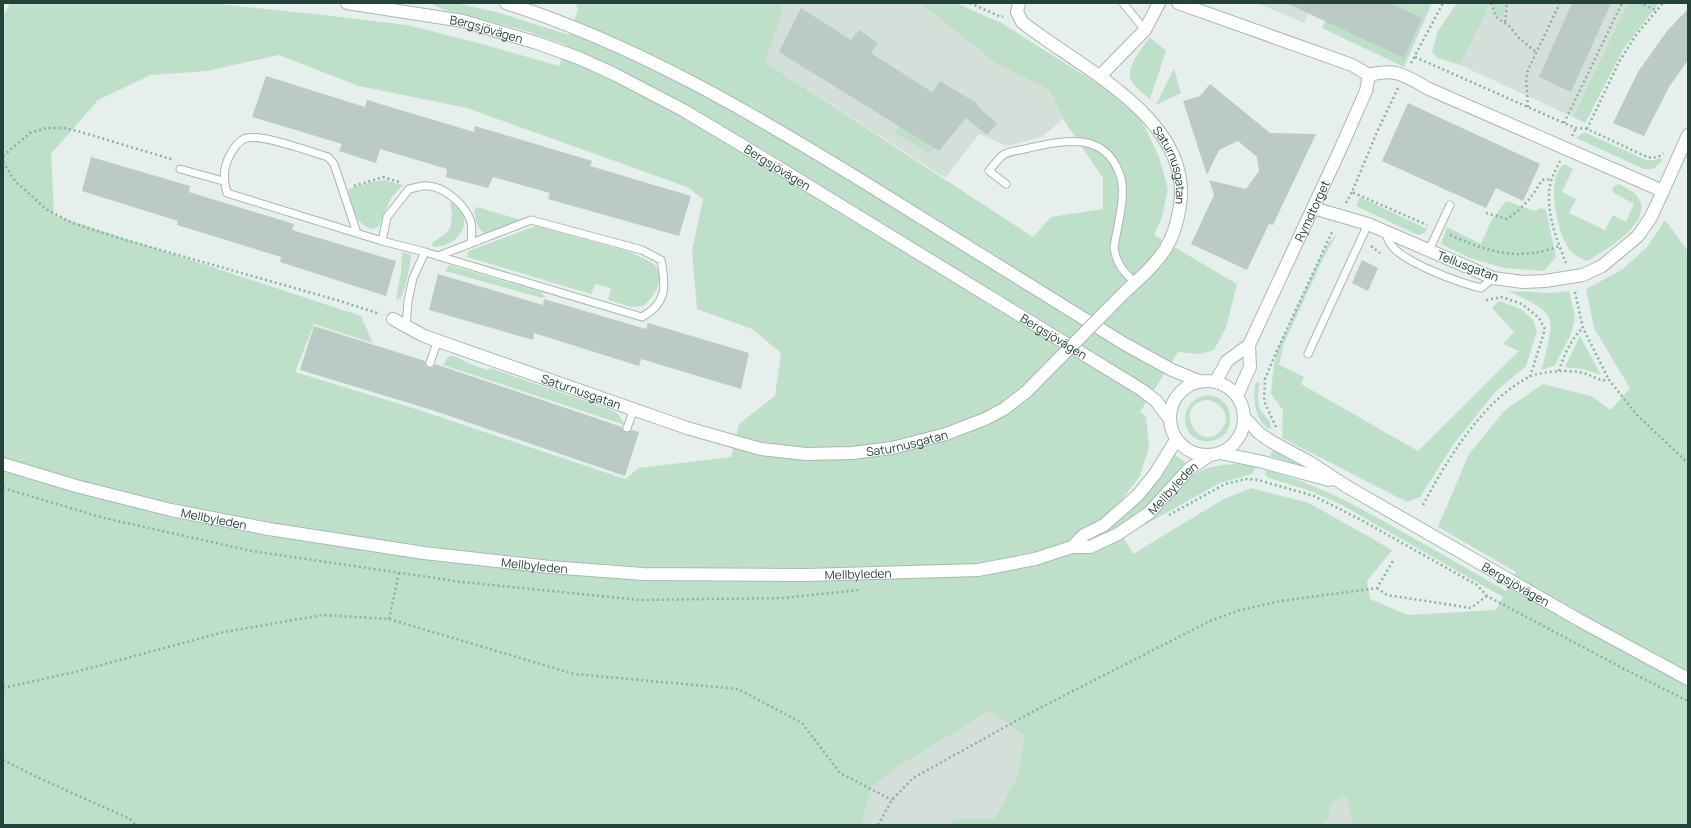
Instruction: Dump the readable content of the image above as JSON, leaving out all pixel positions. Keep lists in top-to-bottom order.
{
  "streets": {
    "street": [
      "Bergsjövägen",
      "Saturnusgatan",
      "Rymdtorget",
      "Tellusgatan",
      "Mellbyleden"
    ]
  },
  "crossings": [
    ["Bergsjövägen", "Rymdtorget"],
    ["Bergsjövägen", "Mellbyleden"],
    ["Rymdtorget", "Tellusgatan"],
    ["Rymdtorget", "Mellbyleden"]
  ]
}
